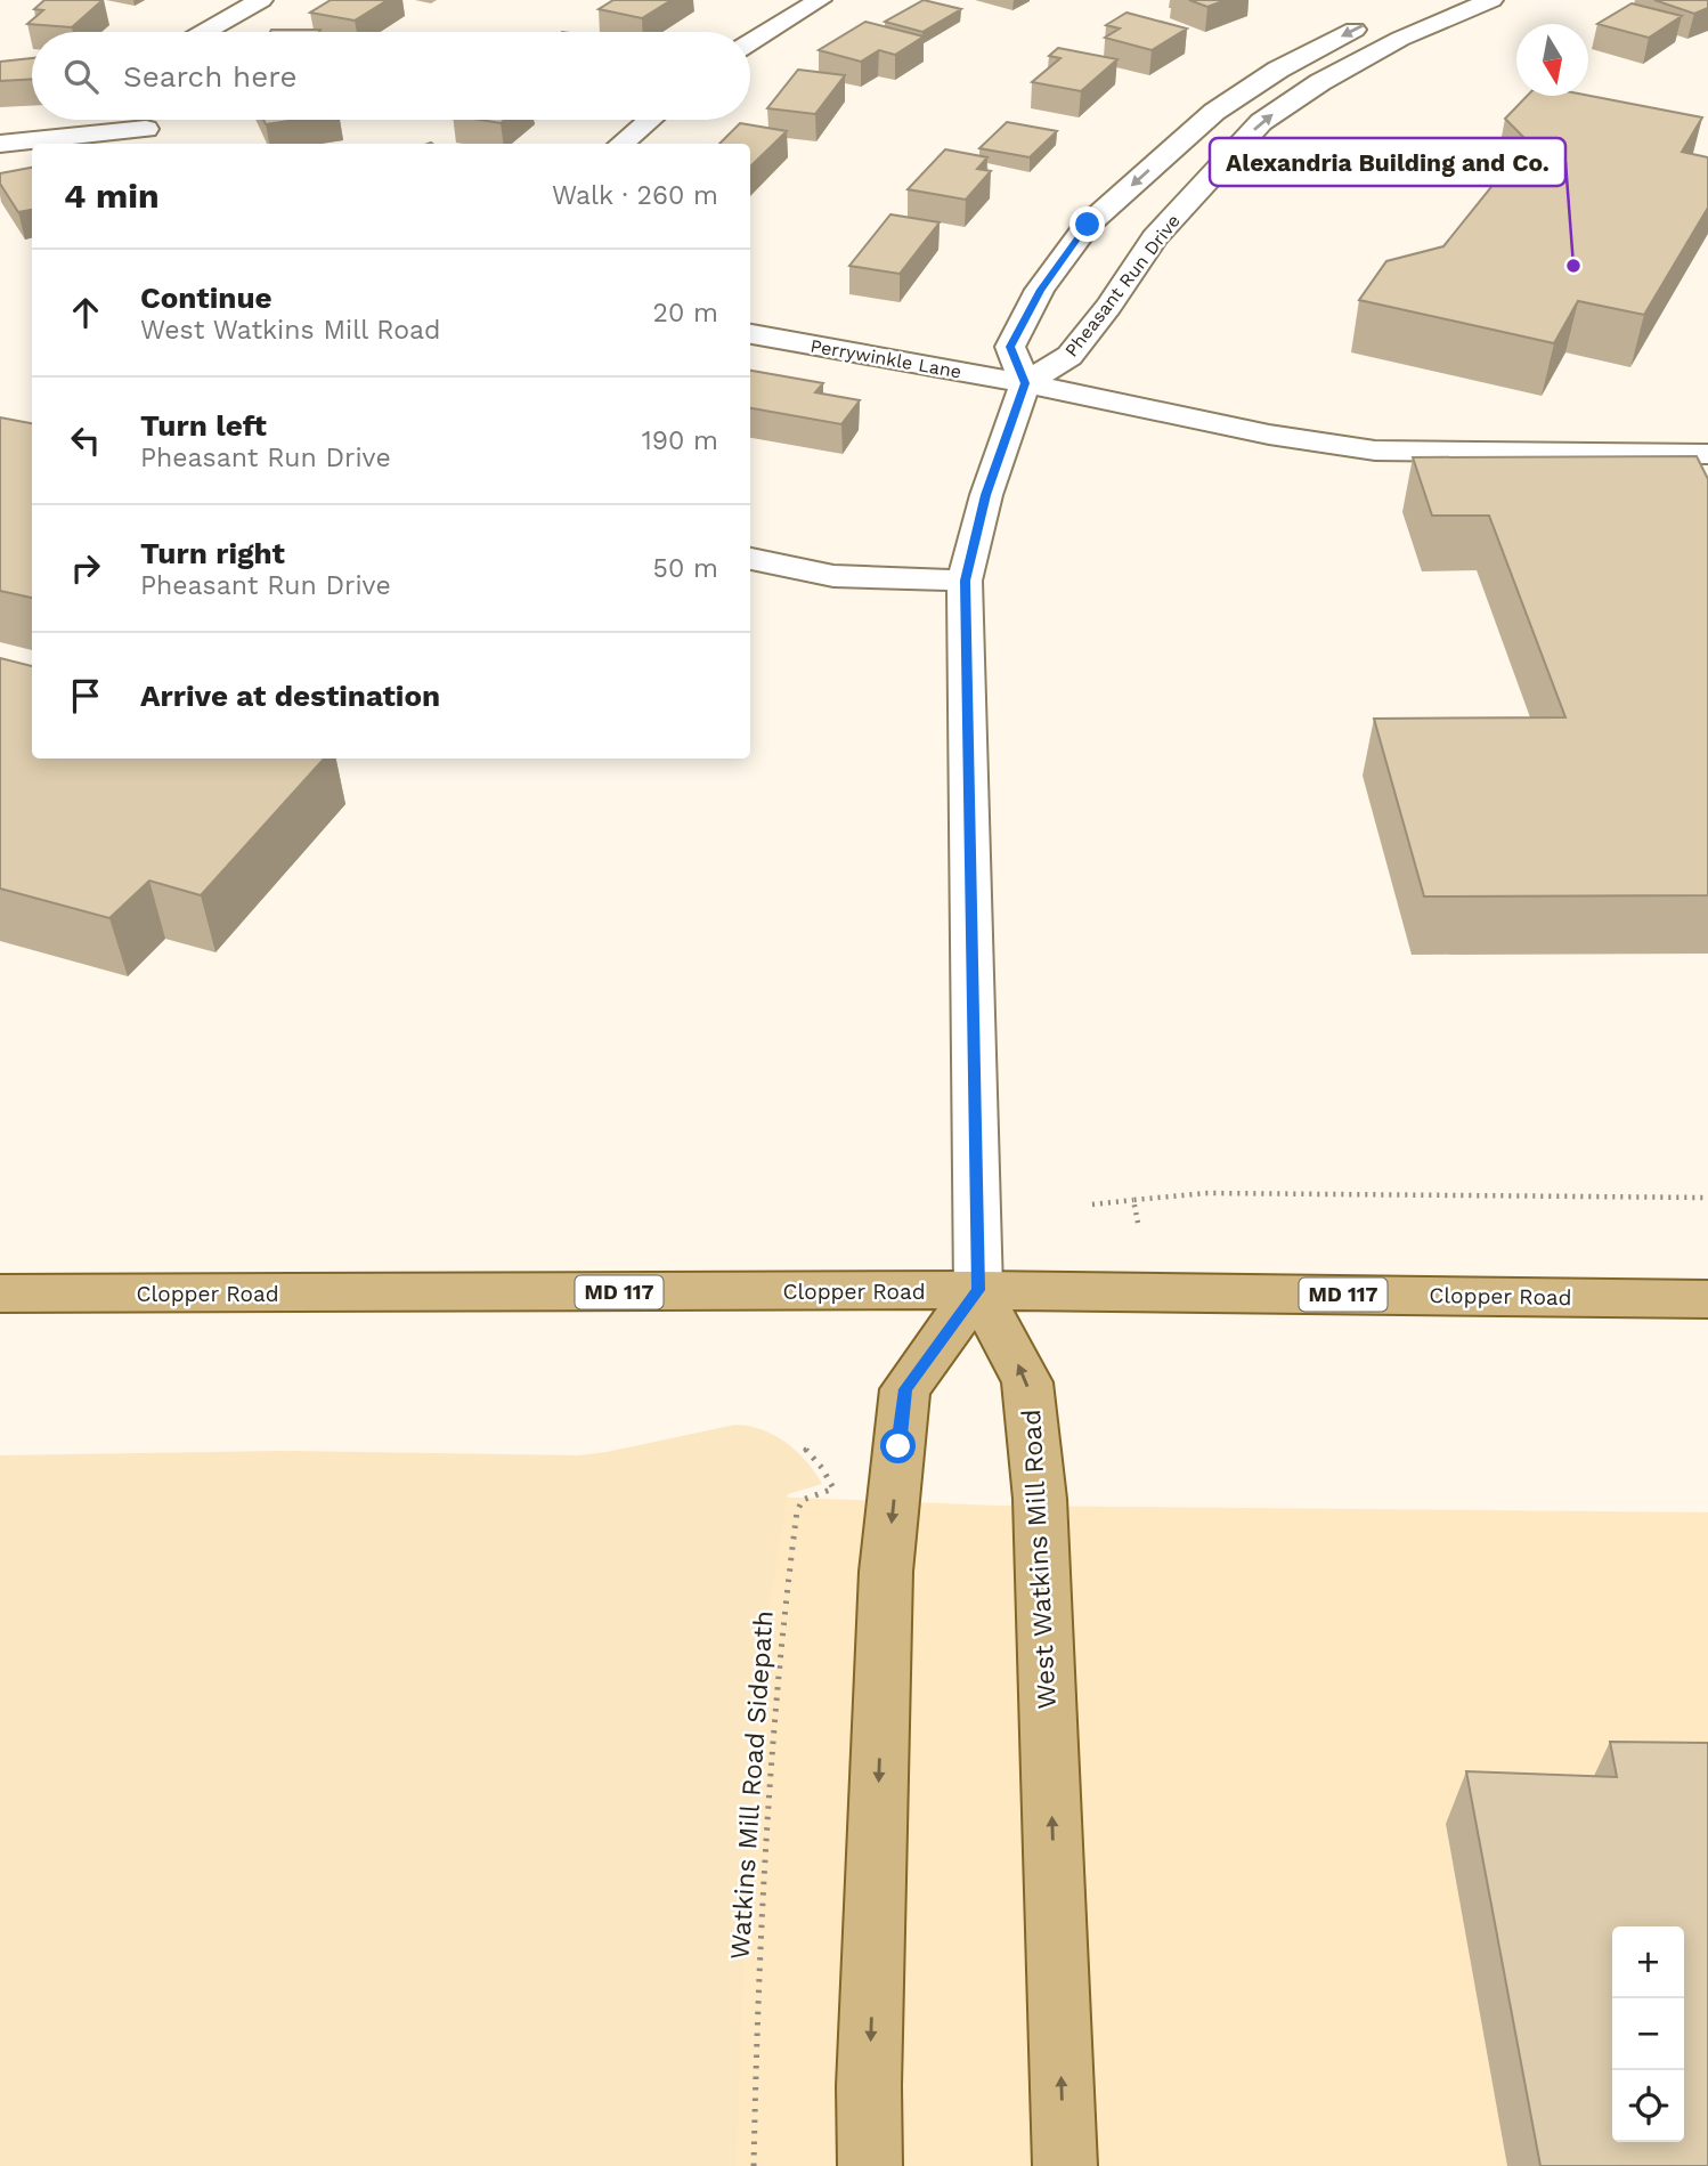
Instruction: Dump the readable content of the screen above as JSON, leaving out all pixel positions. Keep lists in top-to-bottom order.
{
  "streets": {
    "main road": ["Clopper Road", "MD 117", "West Watkins Mill Road"],
    "street": ["Pheasant Run Drive", "Perrywinkle Lane"],
    "path": ["Watkins Mill Road Sidepath"]
  },
  "crossings": [
    ["Pheasant Run Drive", "Perrywinkle Lane"],
    ["Clopper Road", "West Watkins Mill Road"]
  ],
  "places": ["Alexandria Building and Co."],
  "north": "bottom",
  "page": {
    "search": "Search here",
    "heading": ["4 min", "Walk · 260 m"],
    "list": [
      ["Continue", "West Watkins Mill Road", "20 m"],
      ["Turn left", "Pheasant Run Drive", "190 m"],
      ["Turn right", "Pheasant Run Drive", "50 m"],
      "Arrive at destination"
    ],
    "map_buttons": ["+", "−"]
  }
}
